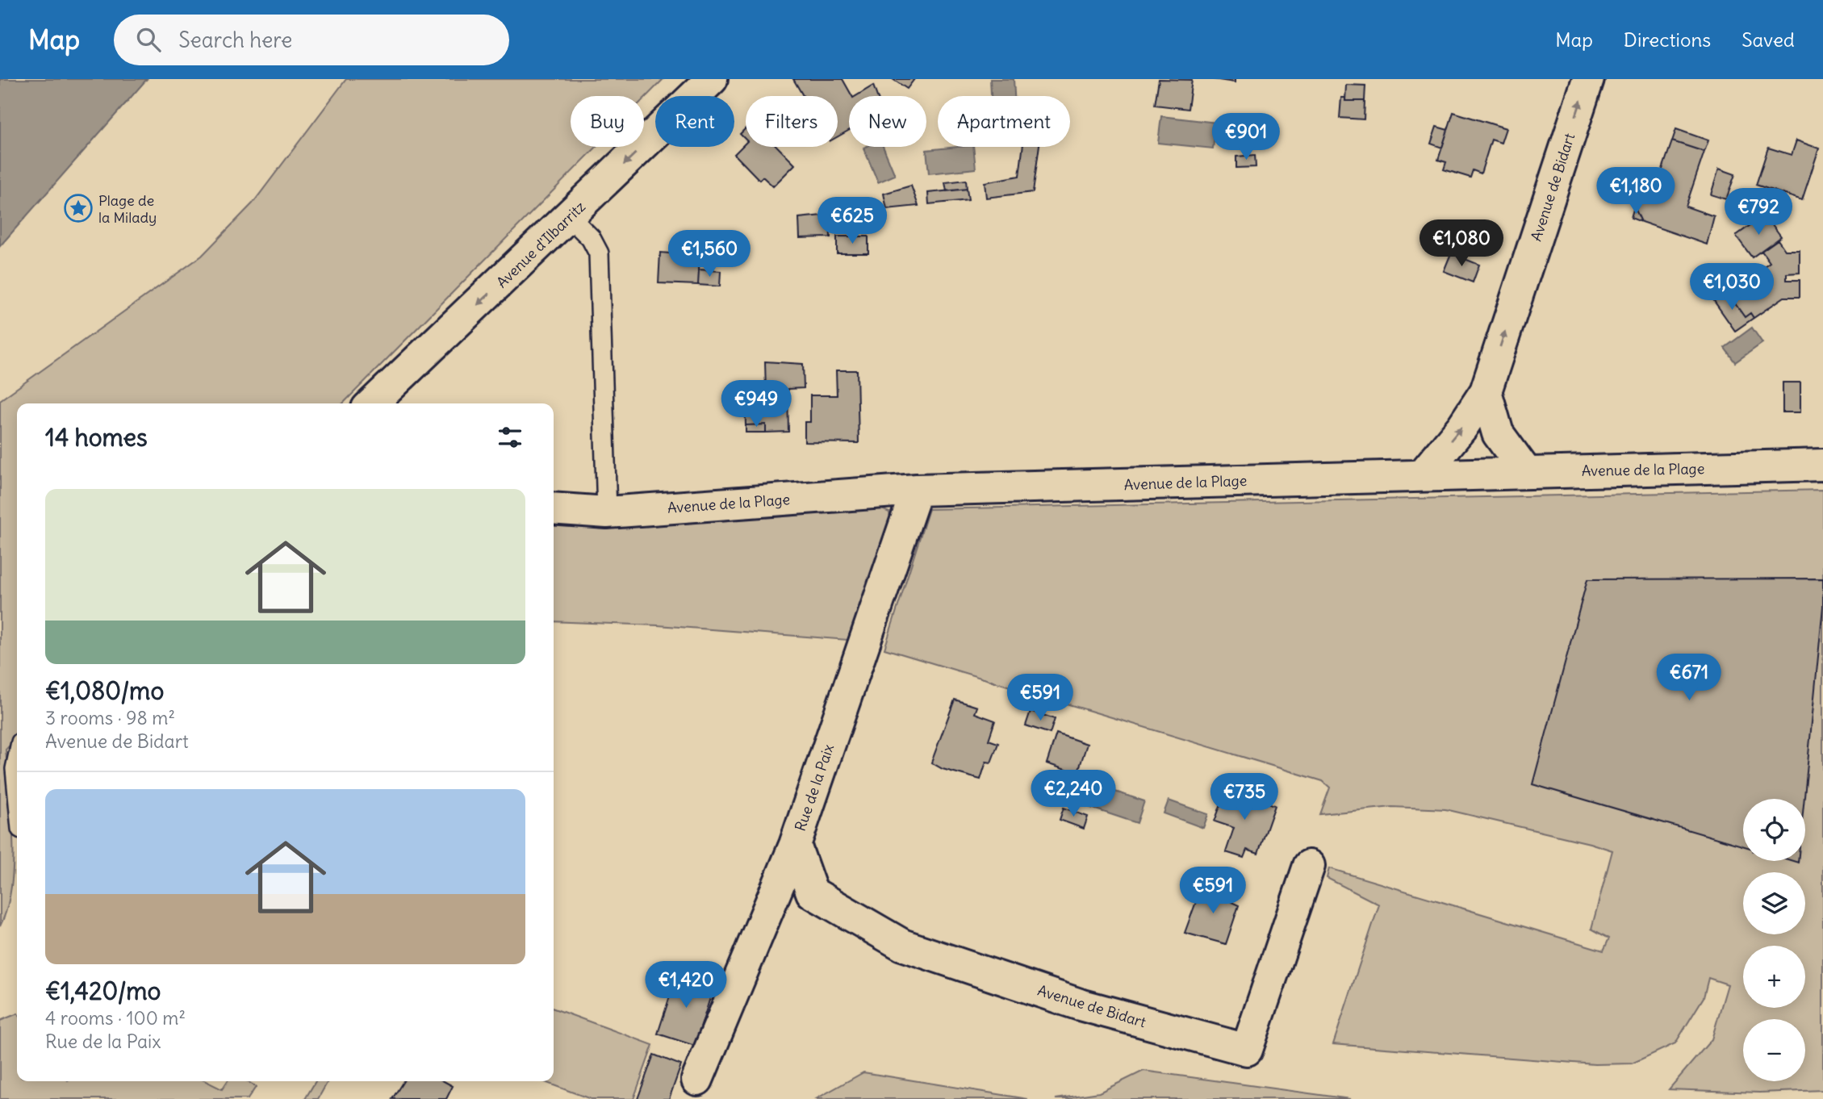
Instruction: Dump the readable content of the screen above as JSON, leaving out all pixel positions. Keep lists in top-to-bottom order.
{
  "streets": {
    "street": [
      "Avenue de Bidart",
      "Avenue d'Ilbarritz",
      "Avenue de la Plage",
      "Rue de la Paix"
    ]
  },
  "crossings": [
    ["Avenue de Bidart", "Avenue de la Plage"],
    ["Avenue de Bidart", "Rue de la Paix"],
    ["Avenue de la Plage", "Rue de la Paix"]
  ],
  "one_way": ["Avenue de Bidart", "Avenue d'Ilbarritz"],
  "places": {
    "place": ["Plage de la Milady"]
  },
  "page": {
    "header": "Map",
    "search": "Search here",
    "nav": ["Map", "Directions", "Saved"],
    "chip": [
      "Buy",
      "Rent",
      "Filters",
      "New",
      "Apartment"
    ],
    "price": [
      "€901",
      "€1,180",
      "€792",
      "€625",
      "€1,080",
      "€1,560",
      "€1,030",
      "€949",
      "€671",
      "€591",
      "€2,240",
      "€735",
      "€591",
      "€1,420"
    ],
    "heading": "14 homes",
    "list": [
      {
        "name": "€1,080/mo",
        "note": "3 rooms · 98 m² · Avenue de Bidart"
      },
      {
        "name": "€1,420/mo",
        "note": "4 rooms · 100 m² · Rue de la Paix"
      }
    ],
    "map_buttons": ["+", "−"]
  }
}
